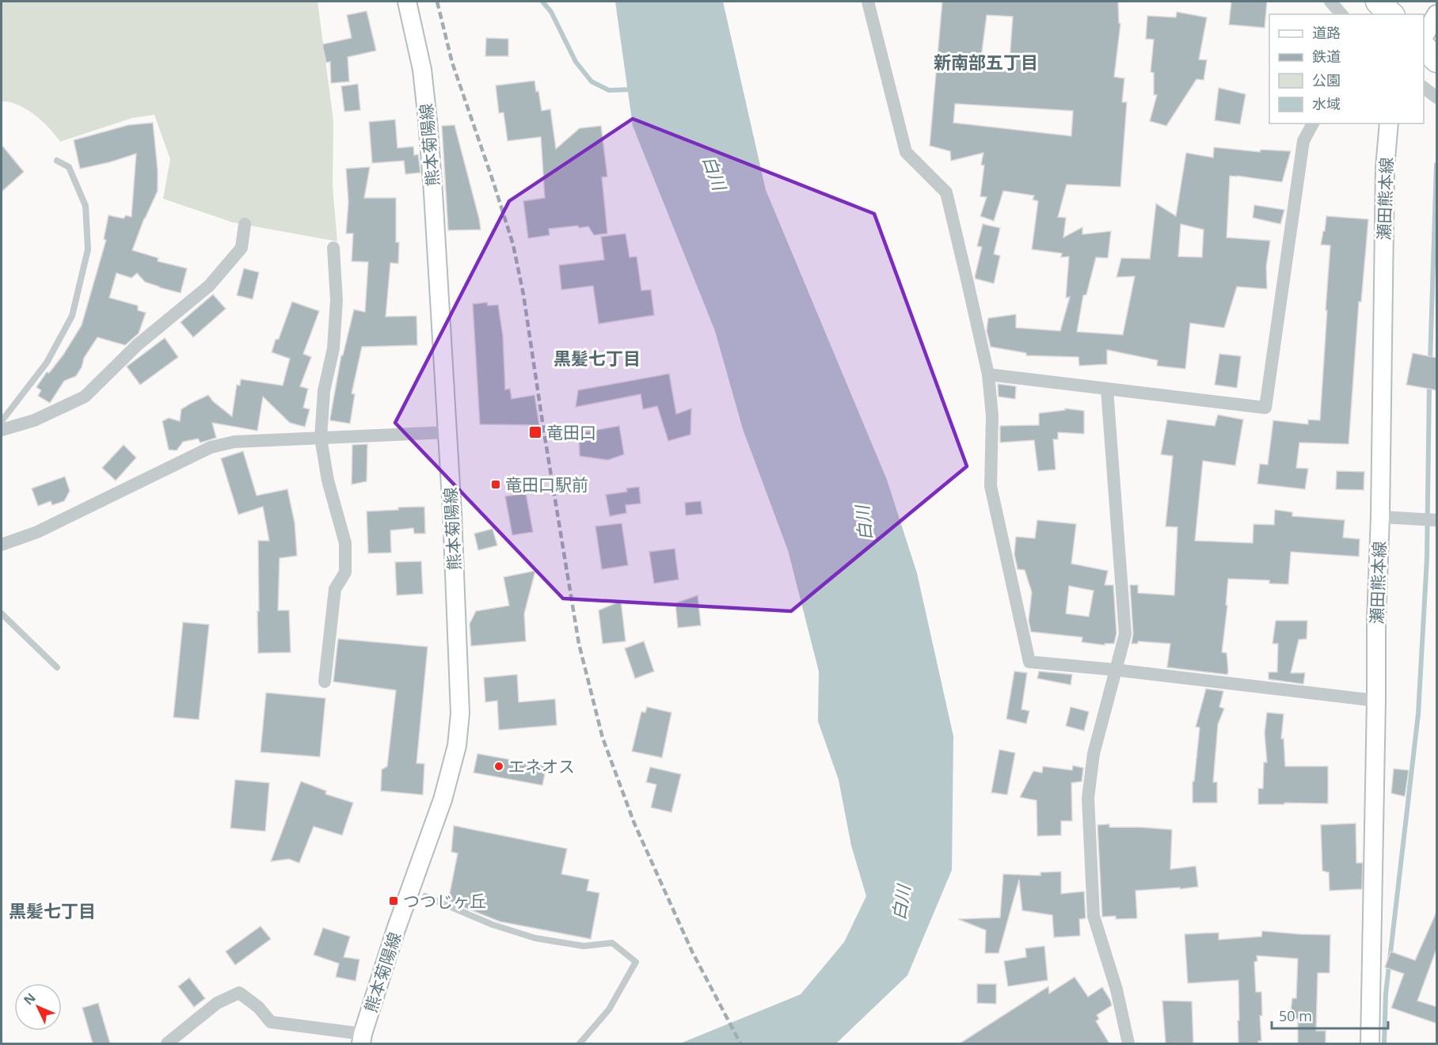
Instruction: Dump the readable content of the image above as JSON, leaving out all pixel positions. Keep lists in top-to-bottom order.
{
  "streets": {
    "main road": ["熊本菊陽線", "瀬田熊本線"]
  },
  "districts": ["新南部五丁目", "黒髪七丁目", "黒髪七丁目"],
  "water": ["白川"],
  "places": {
    "transit": ["竜田口", "竜田口駅前", "つつじヶ丘"],
    "other": ["エネオス"]
  },
  "legend": [
    "道路",
    "鉄道",
    "公園",
    "水域"
  ],
  "scale_bar": "50 m",
  "north": "top left"
}
